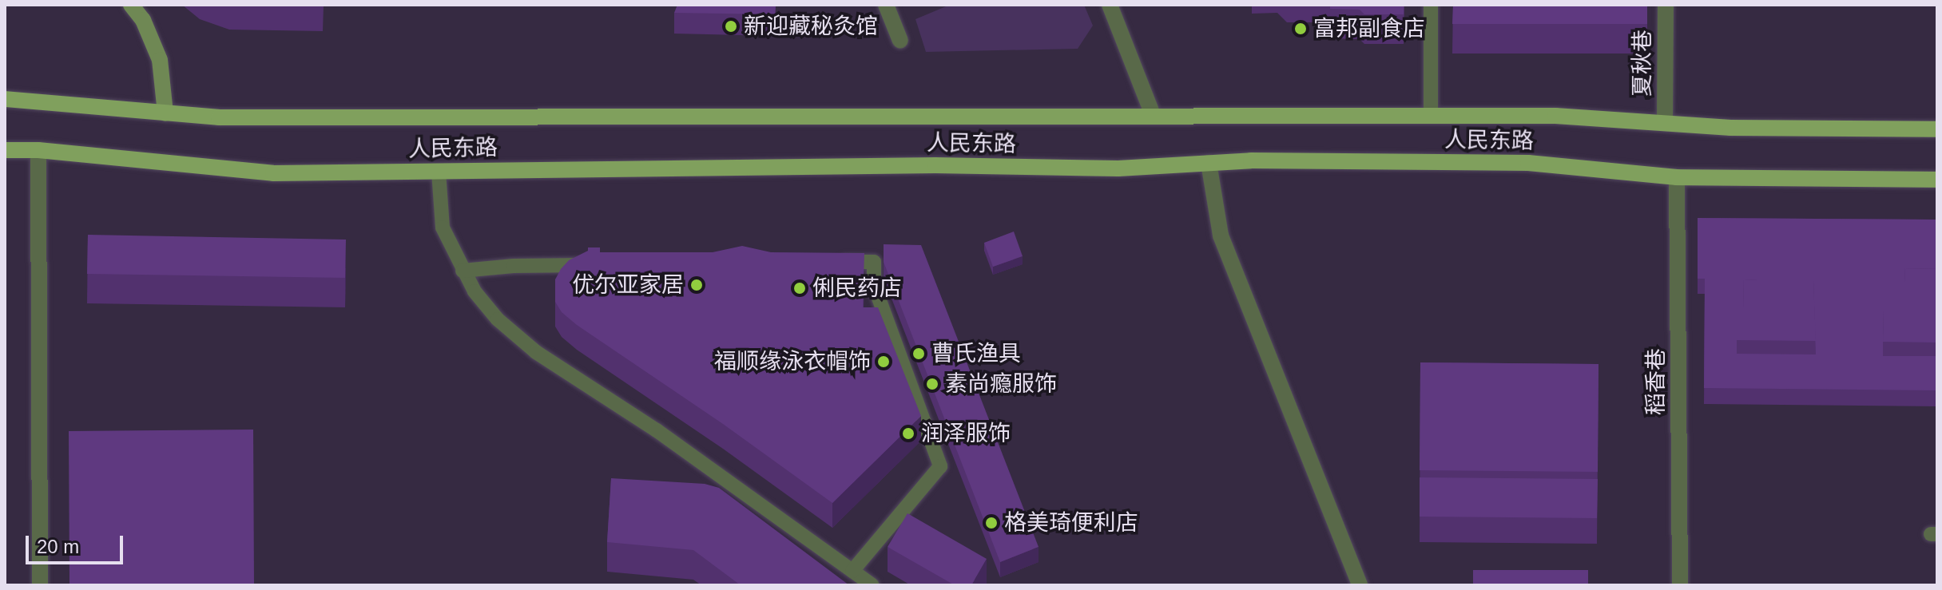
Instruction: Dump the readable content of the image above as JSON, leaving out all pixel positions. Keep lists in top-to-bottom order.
{
  "streets": {
    "main road": ["人民东路"],
    "street": ["夏秋巷", "稻香巷"]
  },
  "crossings": [
    ["夏秋巷", "人民东路"],
    ["人民东路", "稻香巷"]
  ],
  "places": [
    "新迎藏秘灸馆",
    "富邦副食店",
    "优尔亚家居",
    "俐民药店",
    "曹氏渔具",
    "福顺缘泳衣帽饰",
    "素尚瘾服饰",
    "润泽服饰",
    "格美琦便利店"
  ],
  "scale_bar": "20 m"
}
